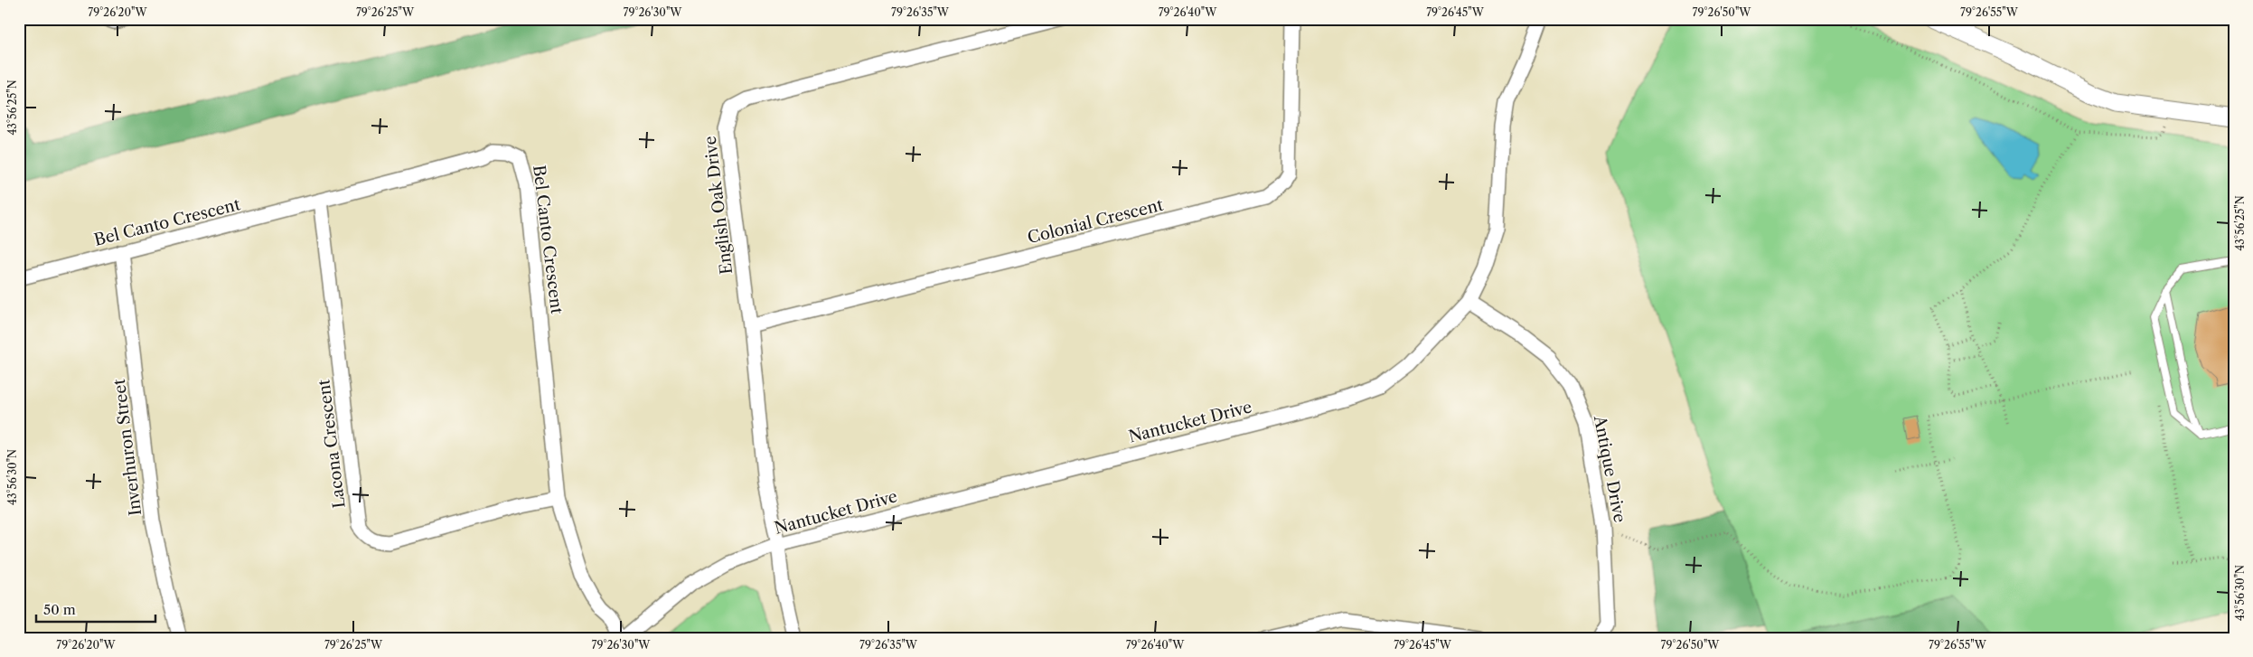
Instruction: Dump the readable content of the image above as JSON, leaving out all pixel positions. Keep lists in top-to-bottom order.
{
  "streets": {
    "street": [
      "English Oak Drive",
      "Colonial Crescent",
      "Bel Canto Crescent",
      "Nantucket Drive",
      "Lacona Crescent",
      "Inverhuron Street",
      "Antique Drive"
    ]
  },
  "crossings": [
    ["English Oak Drive", "Colonial Crescent"],
    ["English Oak Drive", "Nantucket Drive"],
    ["Bel Canto Crescent", "Nantucket Drive"],
    ["Bel Canto Crescent", "Lacona Crescent"],
    ["Bel Canto Crescent", "Inverhuron Street"],
    ["Nantucket Drive", "Antique Drive"]
  ],
  "scale_bar": "50 m",
  "coordinates": [
    "79°26'20\"W",
    "79°26'25\"W",
    "79°26'30\"W",
    "79°26'35\"W",
    "79°26'40\"W",
    "79°26'45\"W",
    "79°26'50\"W",
    "79°26'55\"W",
    "43°56'25\"N",
    "43°56'30\"N"
  ]
}
